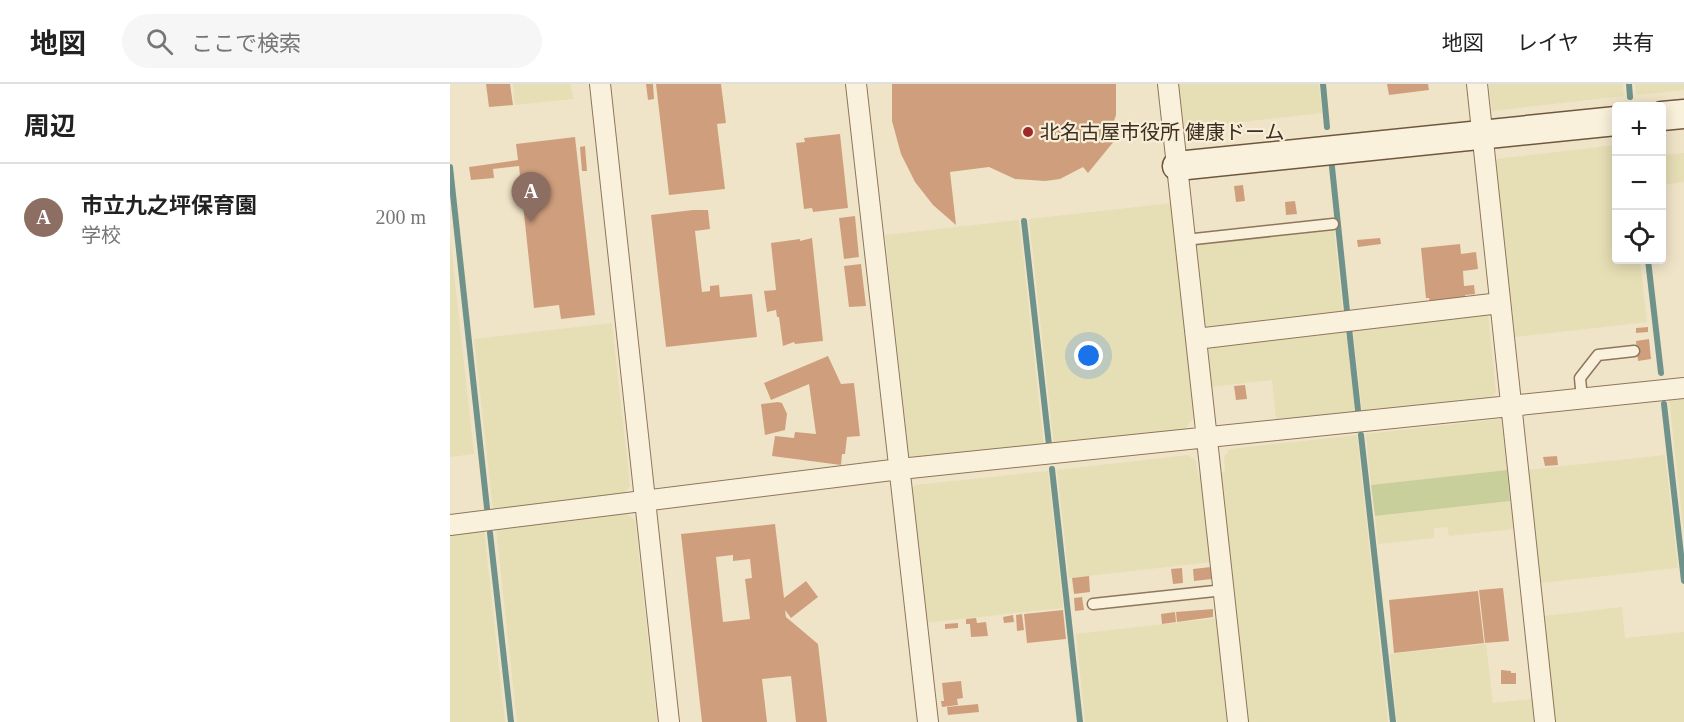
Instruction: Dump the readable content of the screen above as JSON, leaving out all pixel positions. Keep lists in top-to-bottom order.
{
  "places": ["北名古屋市役所 健康ドーム"],
  "page": {
    "header": "地図",
    "search": "ここで検索",
    "nav": ["地図", "レイヤ", "共有"],
    "heading": "周辺",
    "map_buttons": ["+", "−"],
    "list": [
      {
        "mark": "A",
        "name": "市立九之坪保育園",
        "note": "学校",
        "value": "200 m"
      }
    ],
    "pins": "A"
  }
}
